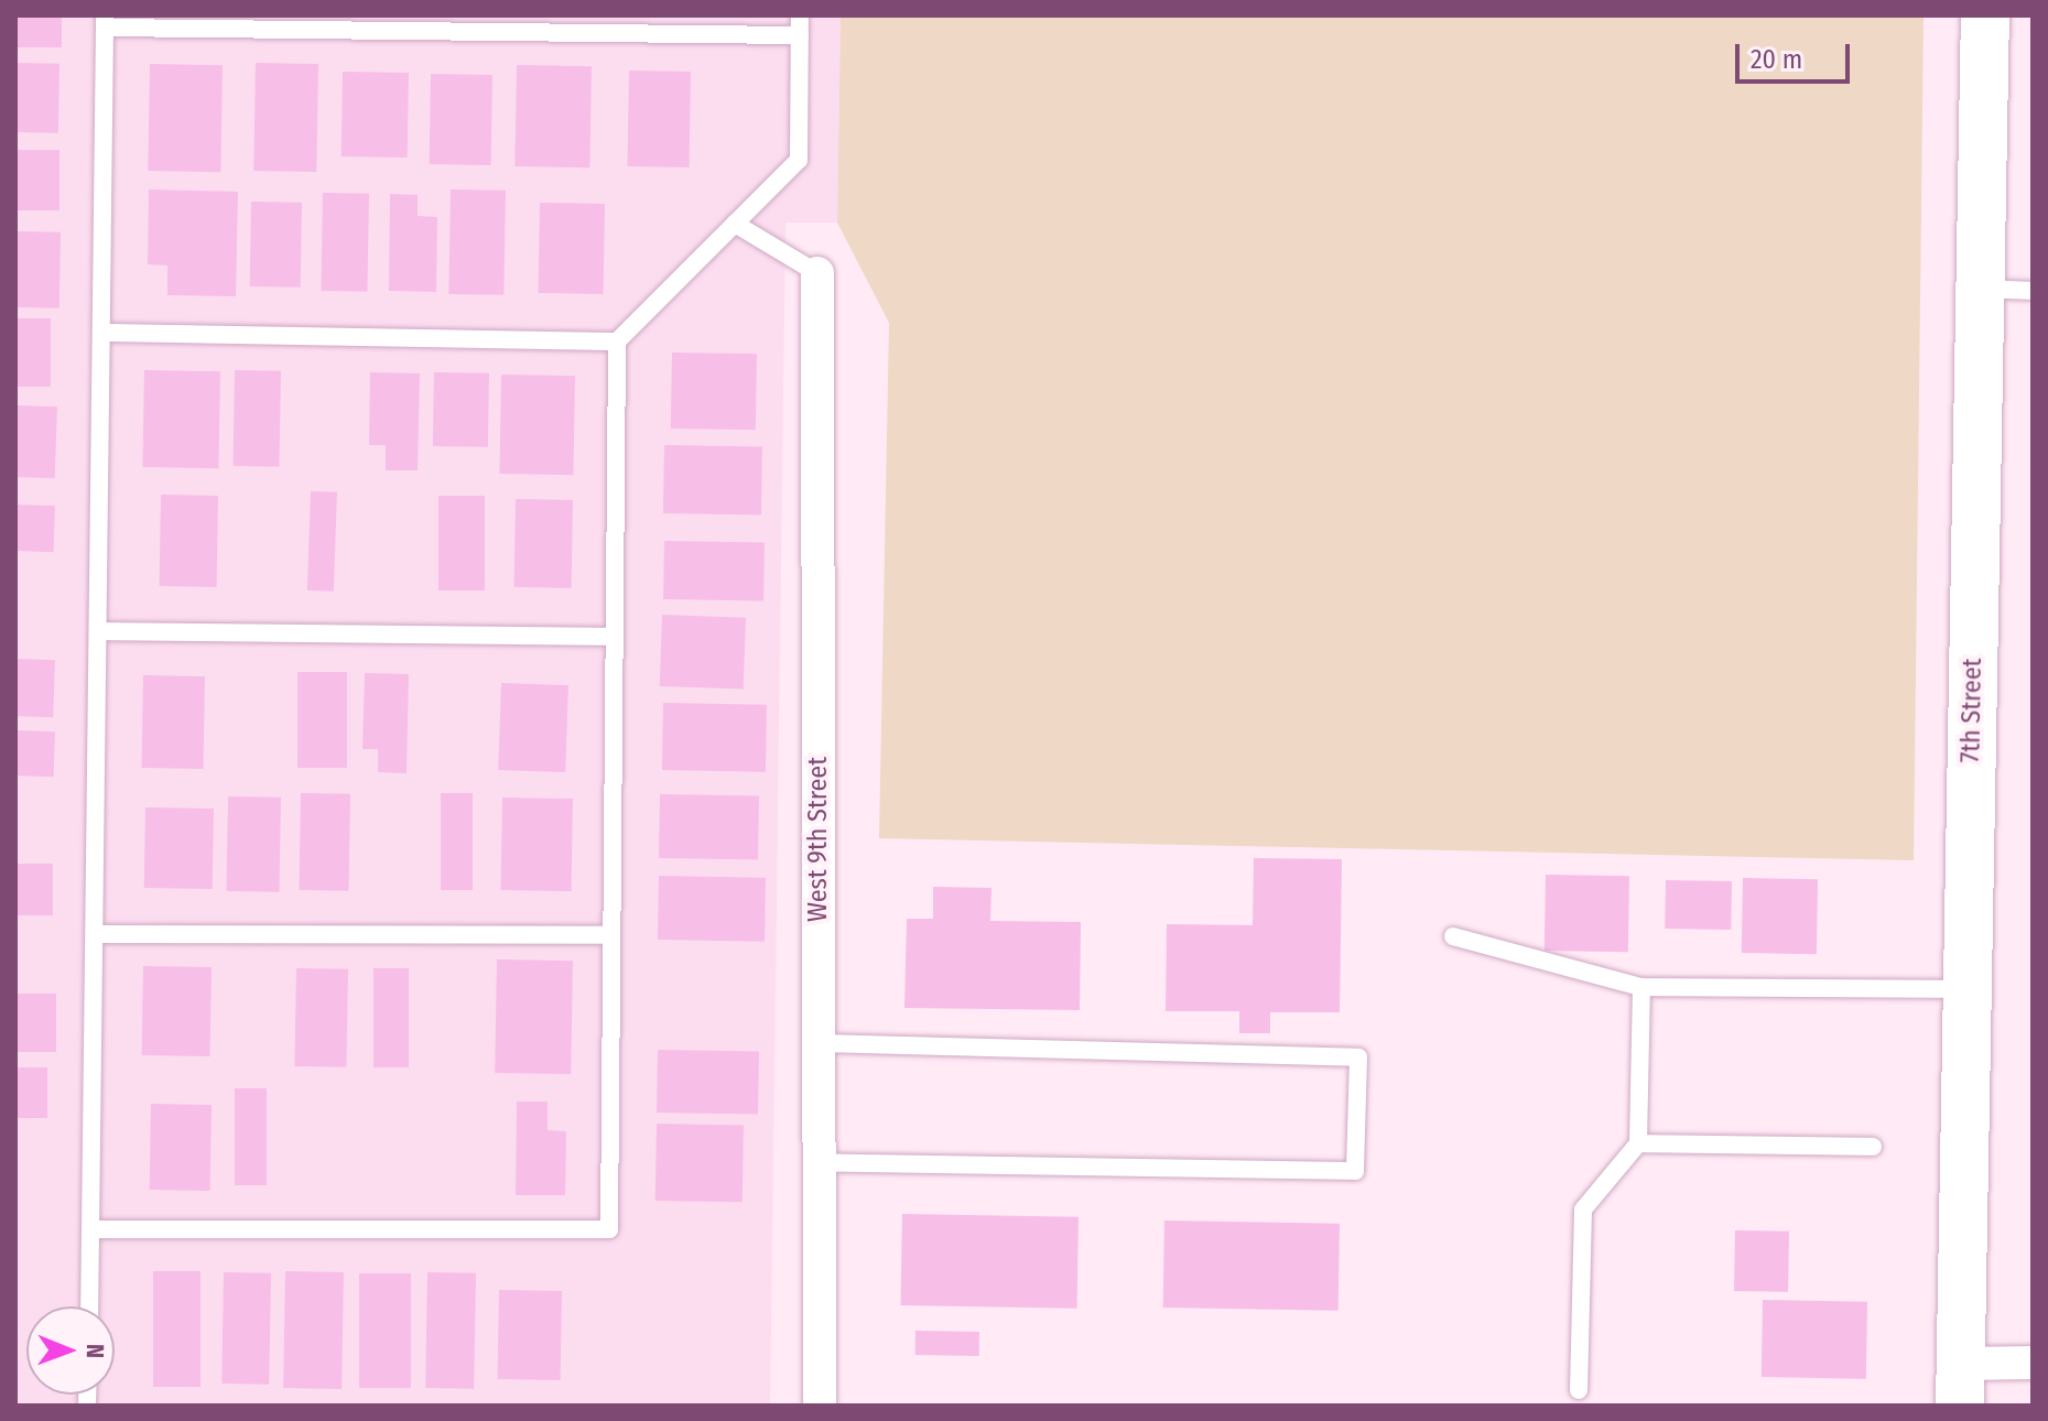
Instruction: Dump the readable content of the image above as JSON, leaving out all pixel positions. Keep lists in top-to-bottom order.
{
  "streets": {
    "street": ["7th Street", "West 9th Street"]
  },
  "scale_bar": "20 m",
  "north": "right"
}
